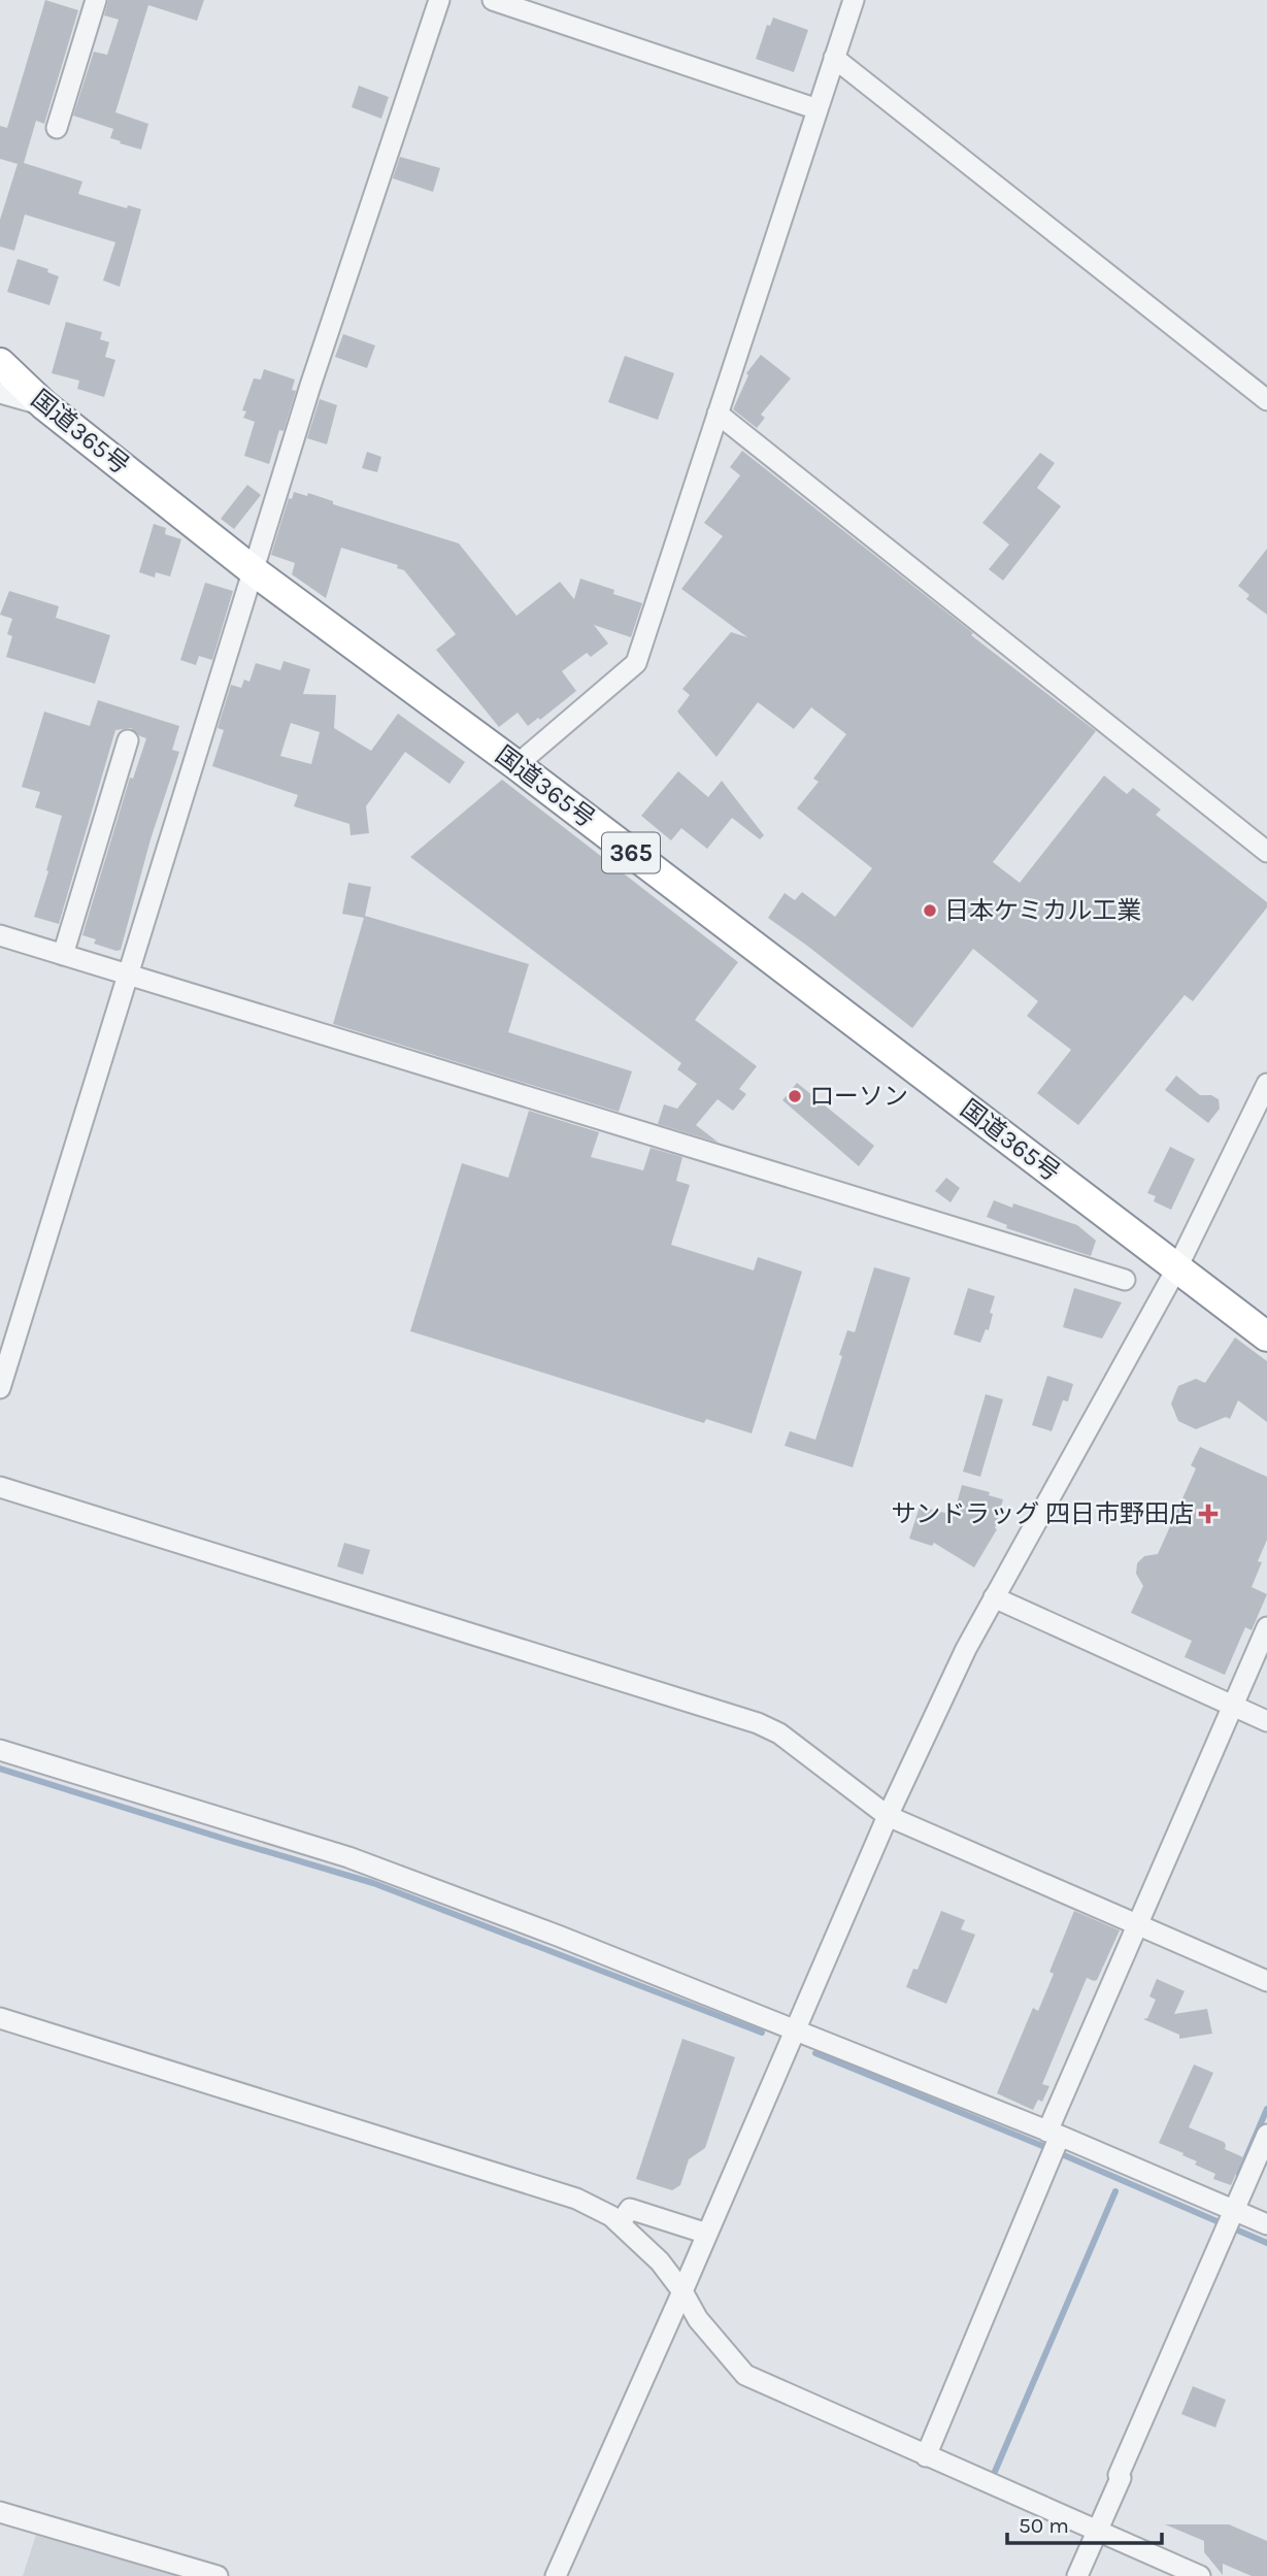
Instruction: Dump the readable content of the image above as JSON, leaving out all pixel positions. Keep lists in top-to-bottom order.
{
  "streets": {
    "highway": ["国道365号", "365"]
  },
  "places": {
    "other": ["日本ケミカル工業", "ローソン"],
    "health": ["サンドラッグ 四日市野田店"]
  },
  "scale_bar": "50 m"
}
